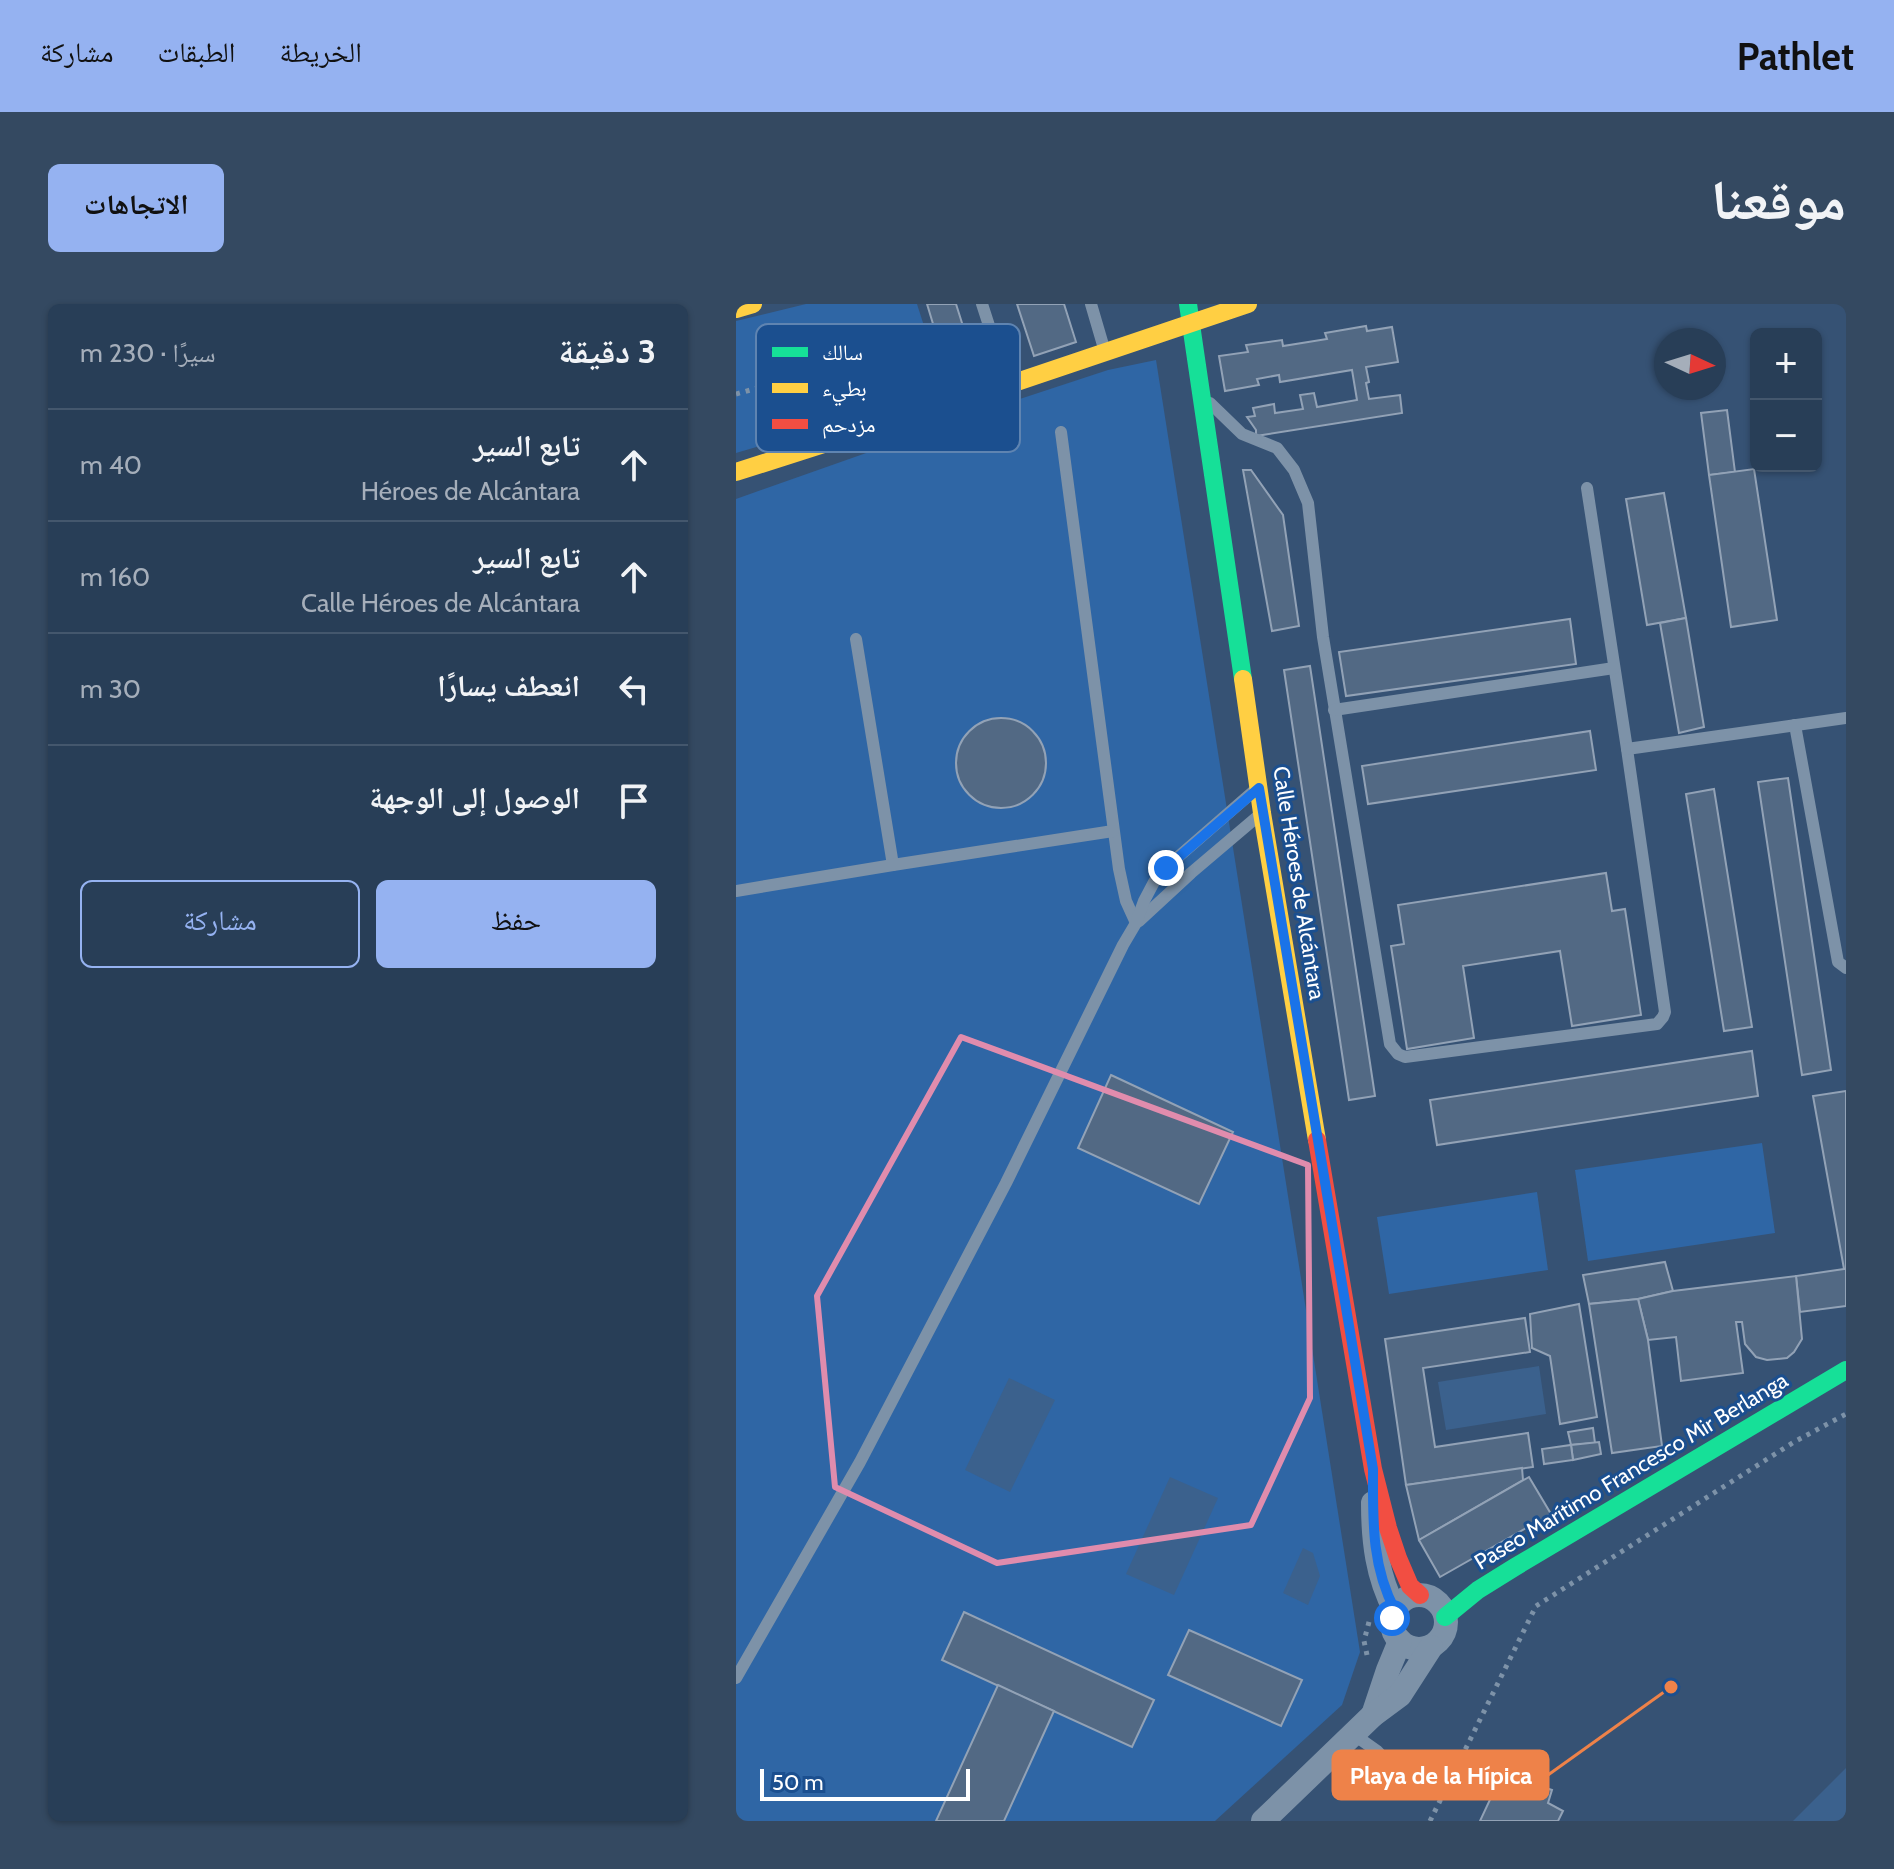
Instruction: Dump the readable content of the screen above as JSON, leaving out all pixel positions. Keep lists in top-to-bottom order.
{
  "streets": {
    "street": ["Calle Héroes de Alcántara", "Paseo Marítimo Francesco Mir Berlanga"]
  },
  "crossings": [
    ["Calle Héroes de Alcántara", "Paseo Marítimo Francesco Mir Berlanga"]
  ],
  "places": ["Playa de la Hípica"],
  "legend": ["سالك", "بطيء", "مزدحم"],
  "scale_bar": "50 m",
  "north": "right",
  "page": {
    "header": "Pathlet",
    "nav": ["الخريطة", "الطبقات", "مشاركة"],
    "title": "موقعنا",
    "buttons": [
      "الاتجاهات",
      ["حفظ", "مشاركة"]
    ],
    "heading": ["3 دقيقة", "سيرًا · 230 m"],
    "map_buttons": ["+", "−"],
    "list": [
      ["تابع السير", "Héroes de Alcántara", "40 m"],
      ["تابع السير", "Calle Héroes de Alcántara", "160 m"],
      ["انعطف يسارًا", "30 m"],
      "الوصول إلى الوجهة"
    ],
    "scale": "50 m"
  }
}
